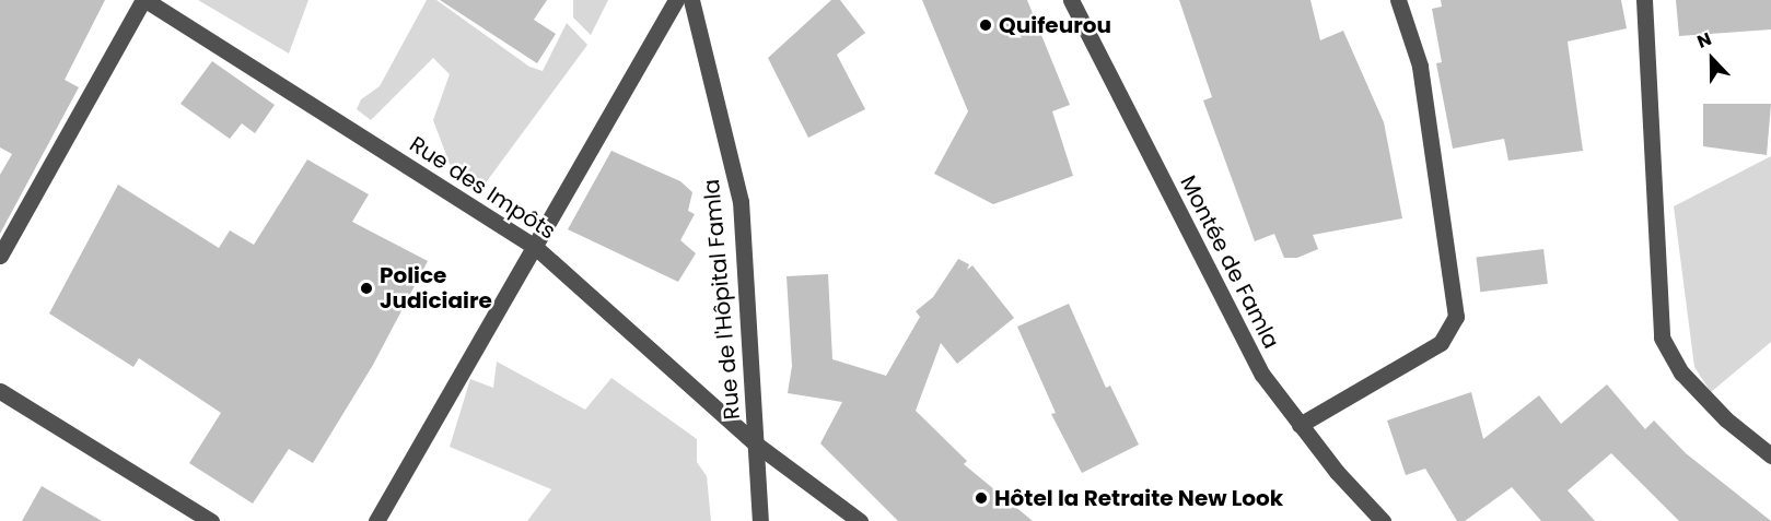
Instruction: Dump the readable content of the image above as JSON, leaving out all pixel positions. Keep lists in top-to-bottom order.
{
  "streets": {
    "street": ["Rue des Impôts", "Montée de Famla", "Rue de l'Hôpital Famla"]
  },
  "crossings": [
    ["Rue des Impôts", "Rue de l'Hôpital Famla"]
  ],
  "places": ["Quifeurou", "Police Judiciaire", "Hôtel la Retraite New Look"],
  "north": "top"
}
